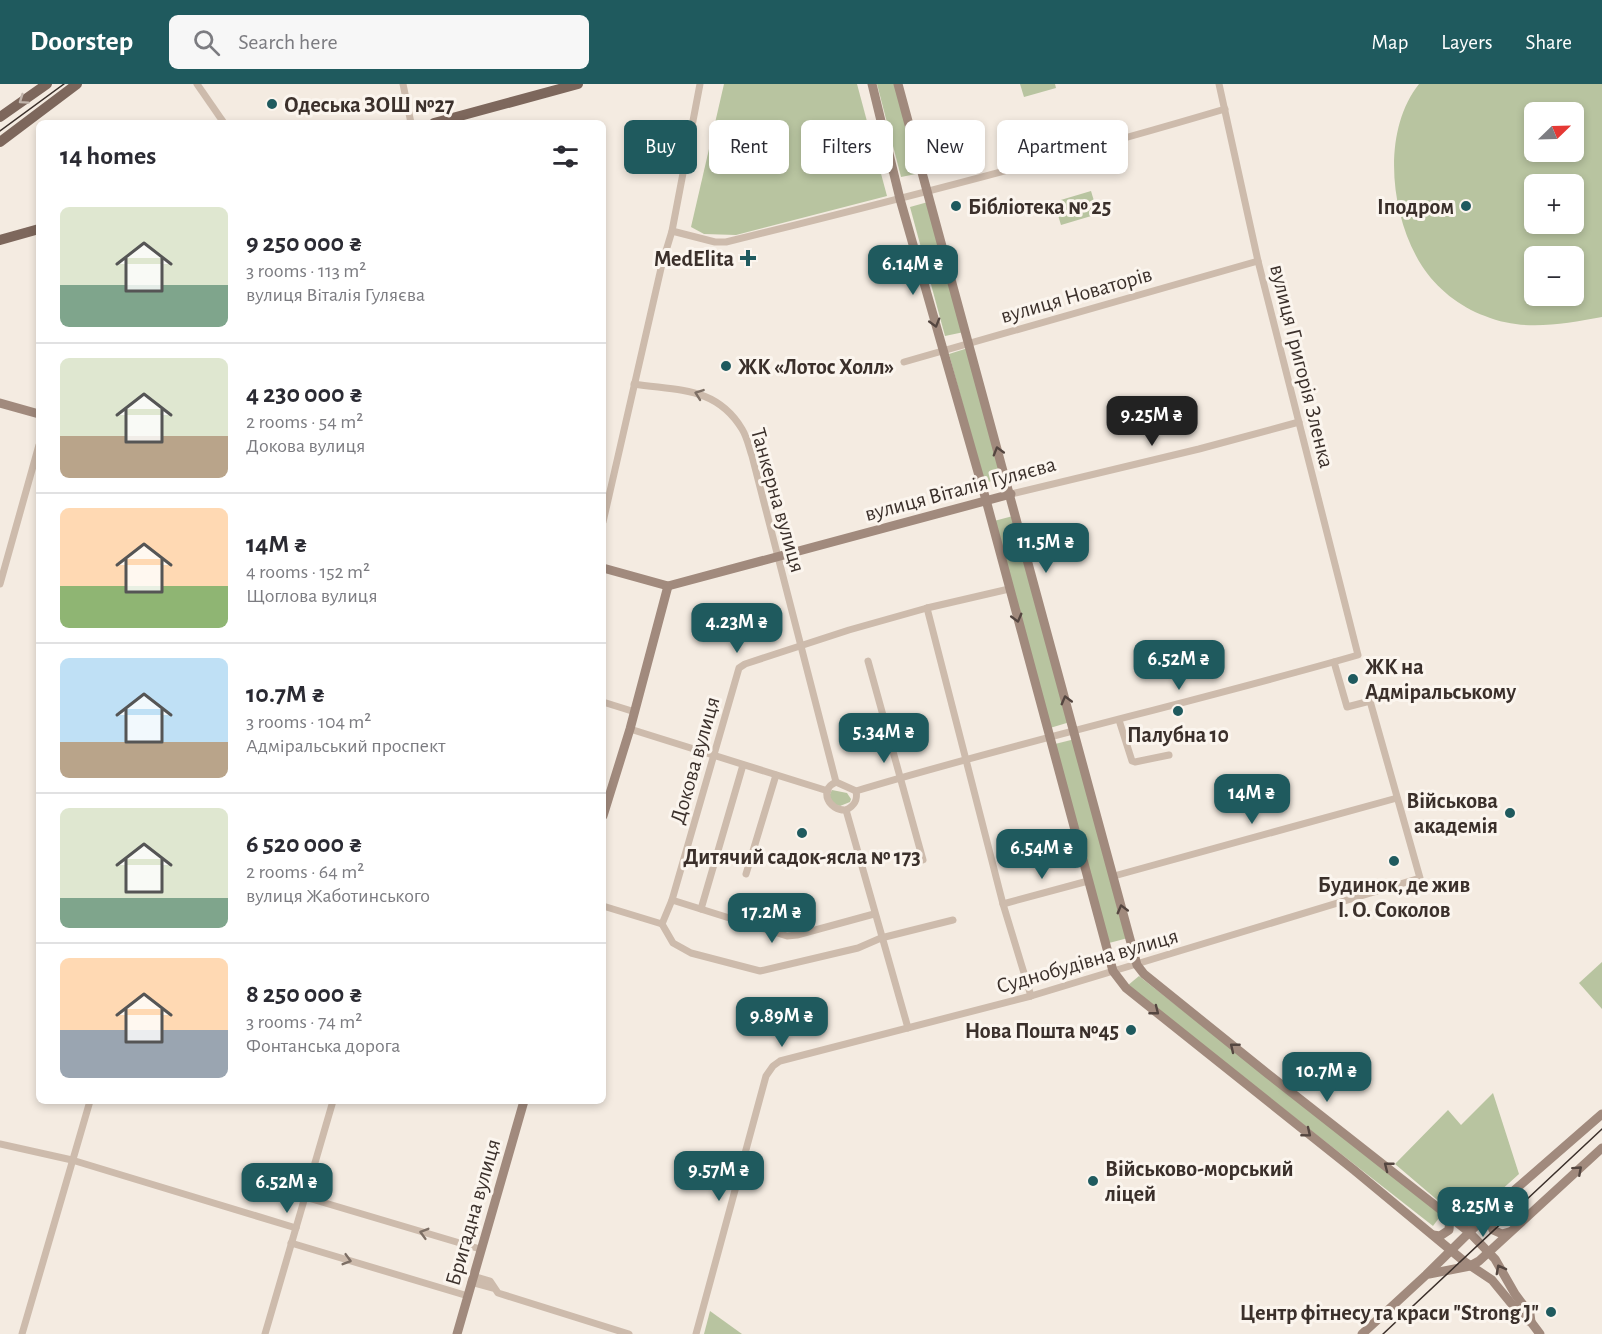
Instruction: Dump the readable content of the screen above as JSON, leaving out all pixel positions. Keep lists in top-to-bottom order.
{
  "streets": {
    "main road": ["вулиця Віталія Гуляєва", "Бригадна вулиця"],
    "street": [
      "вулиця Новаторів",
      "вулиця Григорія Зленка",
      "Танкерна вулиця",
      "Докова вулиця",
      "Суднобудівна вулиця"
    ]
  },
  "crossings": [
    ["вулиця Новаторів", "вулиця Григорія Зленка"],
    ["вулиця Григорія Зленка", "вулиця Віталія Гуляєва"],
    ["вулиця Віталія Гуляєва", "Танкерна вулиця"],
    ["Танкерна вулиця", "Докова вулиця"]
  ],
  "one_way": ["Танкерна вулиця"],
  "places": {
    "other": [
      "Одеська ЗОШ №27",
      "Бібліотека № 25",
      "Іподром",
      "ЖК «Лотос Холл»",
      "ЖК на Адміральському",
      "Палубна 10",
      "Військова академія",
      "Дитячий садок-ясла № 173",
      "Будинок, де жив І. О. Соколов",
      "Нова Пошта №45",
      "Військово-морський ліцей",
      "Центр фітнесу та краси \"Strong J\""
    ],
    "health": ["MedElita"]
  },
  "north": "top right",
  "page": {
    "header": "Doorstep",
    "search": "Search here",
    "nav": ["Map", "Layers", "Share"],
    "map_buttons": ["+", "−"],
    "chip": [
      "Buy",
      "Rent",
      "Filters",
      "New",
      "Apartment"
    ],
    "heading": "14 homes",
    "list": [
      {
        "name": "9 250 000 ₴",
        "note": "3 rooms · 113 m² · вулиця Віталія Гуляєва"
      },
      {
        "name": "4 230 000 ₴",
        "note": "2 rooms · 54 m² · Докова вулиця"
      },
      {
        "name": "14M ₴",
        "note": "4 rooms · 152 m² · Щоглова вулиця"
      },
      {
        "name": "10.7M ₴",
        "note": "3 rooms · 104 m² · Адміральський проспект"
      },
      {
        "name": "6 520 000 ₴",
        "note": "2 rooms · 64 m² · вулиця Жаботинського"
      },
      {
        "name": "8 250 000 ₴",
        "note": "3 rooms · 74 m² · Фонтанська дорога"
      }
    ],
    "price": [
      "6.14M ₴",
      "9.25M ₴",
      "11.5M ₴",
      "4.23M ₴",
      "6.52M ₴",
      "5.34M ₴",
      "14M ₴",
      "6.54M ₴",
      "17.2M ₴",
      "9.89M ₴",
      "10.7M ₴",
      "9.57M ₴",
      "6.52M ₴",
      "8.25M ₴"
    ]
  }
}
